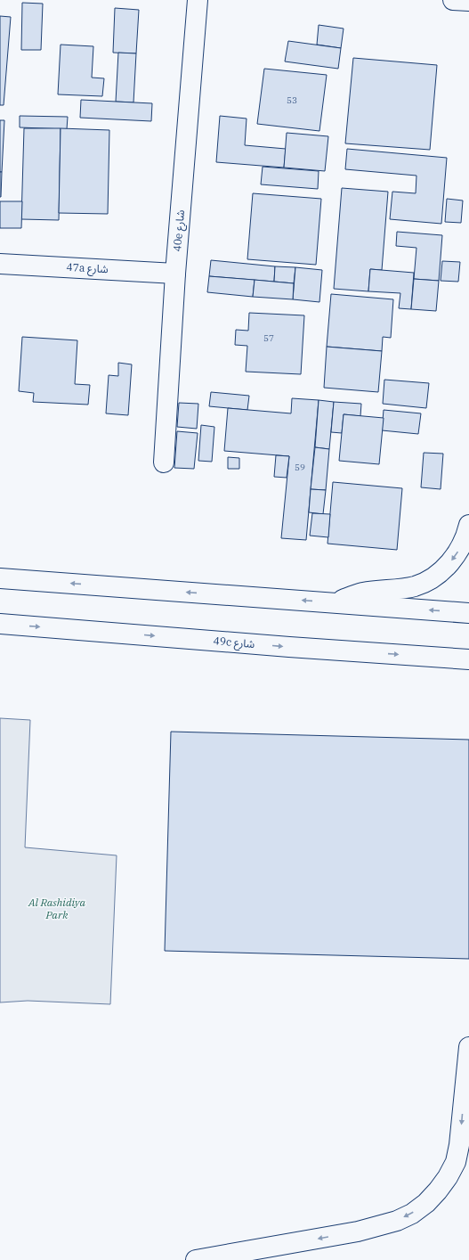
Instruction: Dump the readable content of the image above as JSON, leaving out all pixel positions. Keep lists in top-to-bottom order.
{
  "streets": {
    "main road": ["40e شارع", "47a شارع", "49c شارع"]
  },
  "crossings": [
    ["40e شارع", "47a شارع"]
  ],
  "parks": ["Al Rashidiya Park"],
  "house_numbers": ["53", "57", "59"]
}
